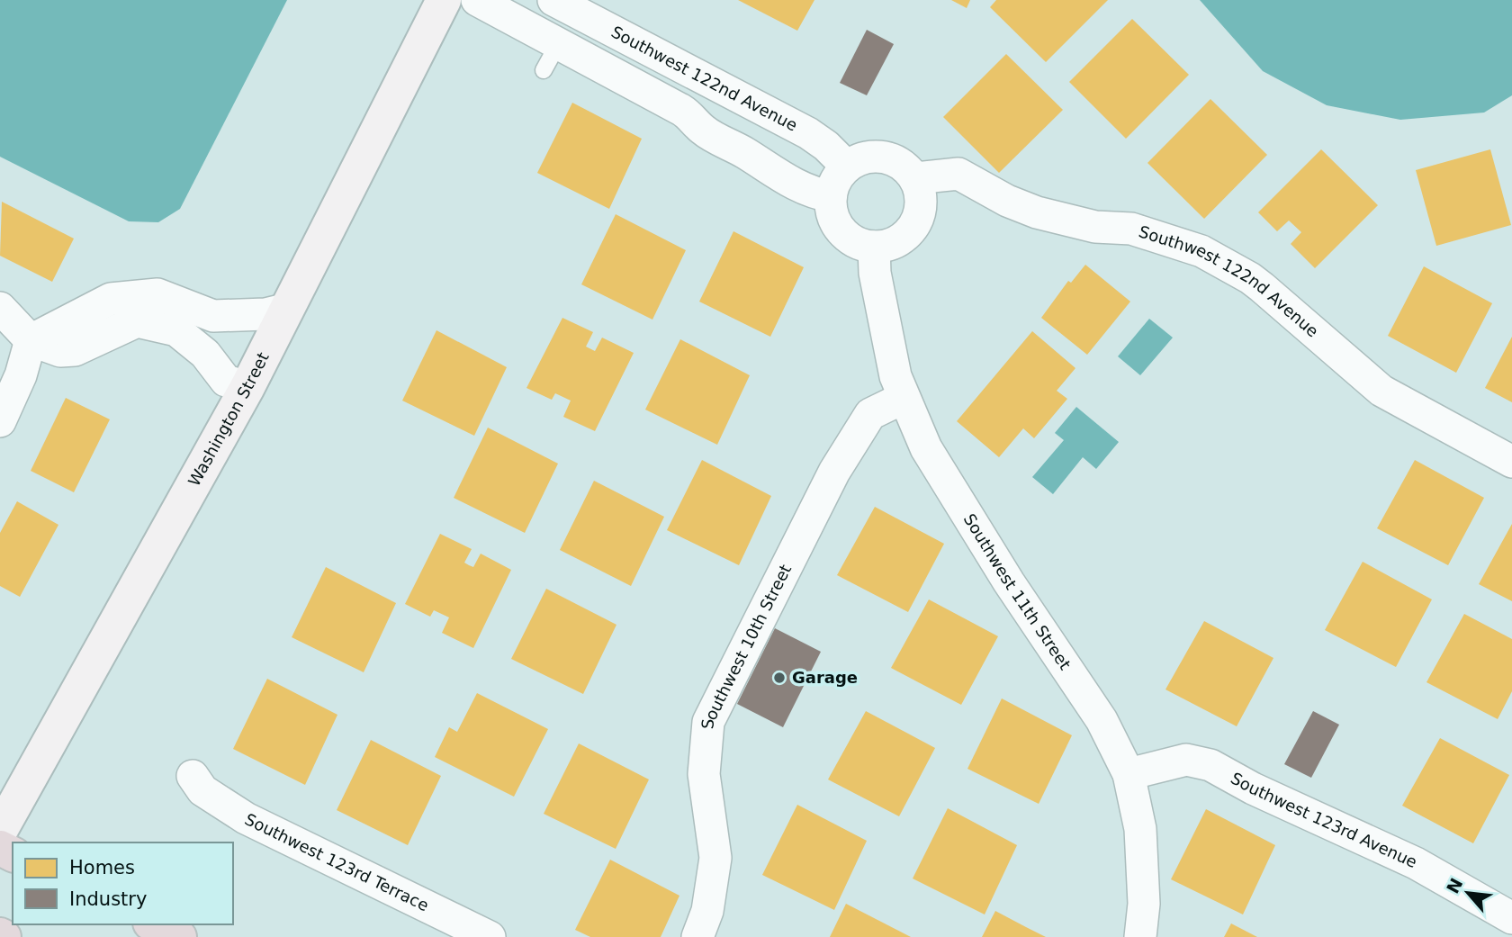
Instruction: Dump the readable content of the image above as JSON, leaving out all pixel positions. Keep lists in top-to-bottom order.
{
  "streets": {
    "street": [
      "Southwest 122nd Avenue",
      "Washington Street",
      "Southwest 11th Street",
      "Southwest 10th Street",
      "Southwest 123rd Avenue",
      "Southwest 123rd Terrace"
    ]
  },
  "crossings": [
    ["Southwest 122nd Avenue", "Southwest 11th Street"],
    ["Southwest 11th Street", "Southwest 10th Street"],
    ["Southwest 11th Street", "Southwest 123rd Avenue"]
  ],
  "places": ["Garage"],
  "legend": ["Homes", "Industry"],
  "north": "top left"
}
